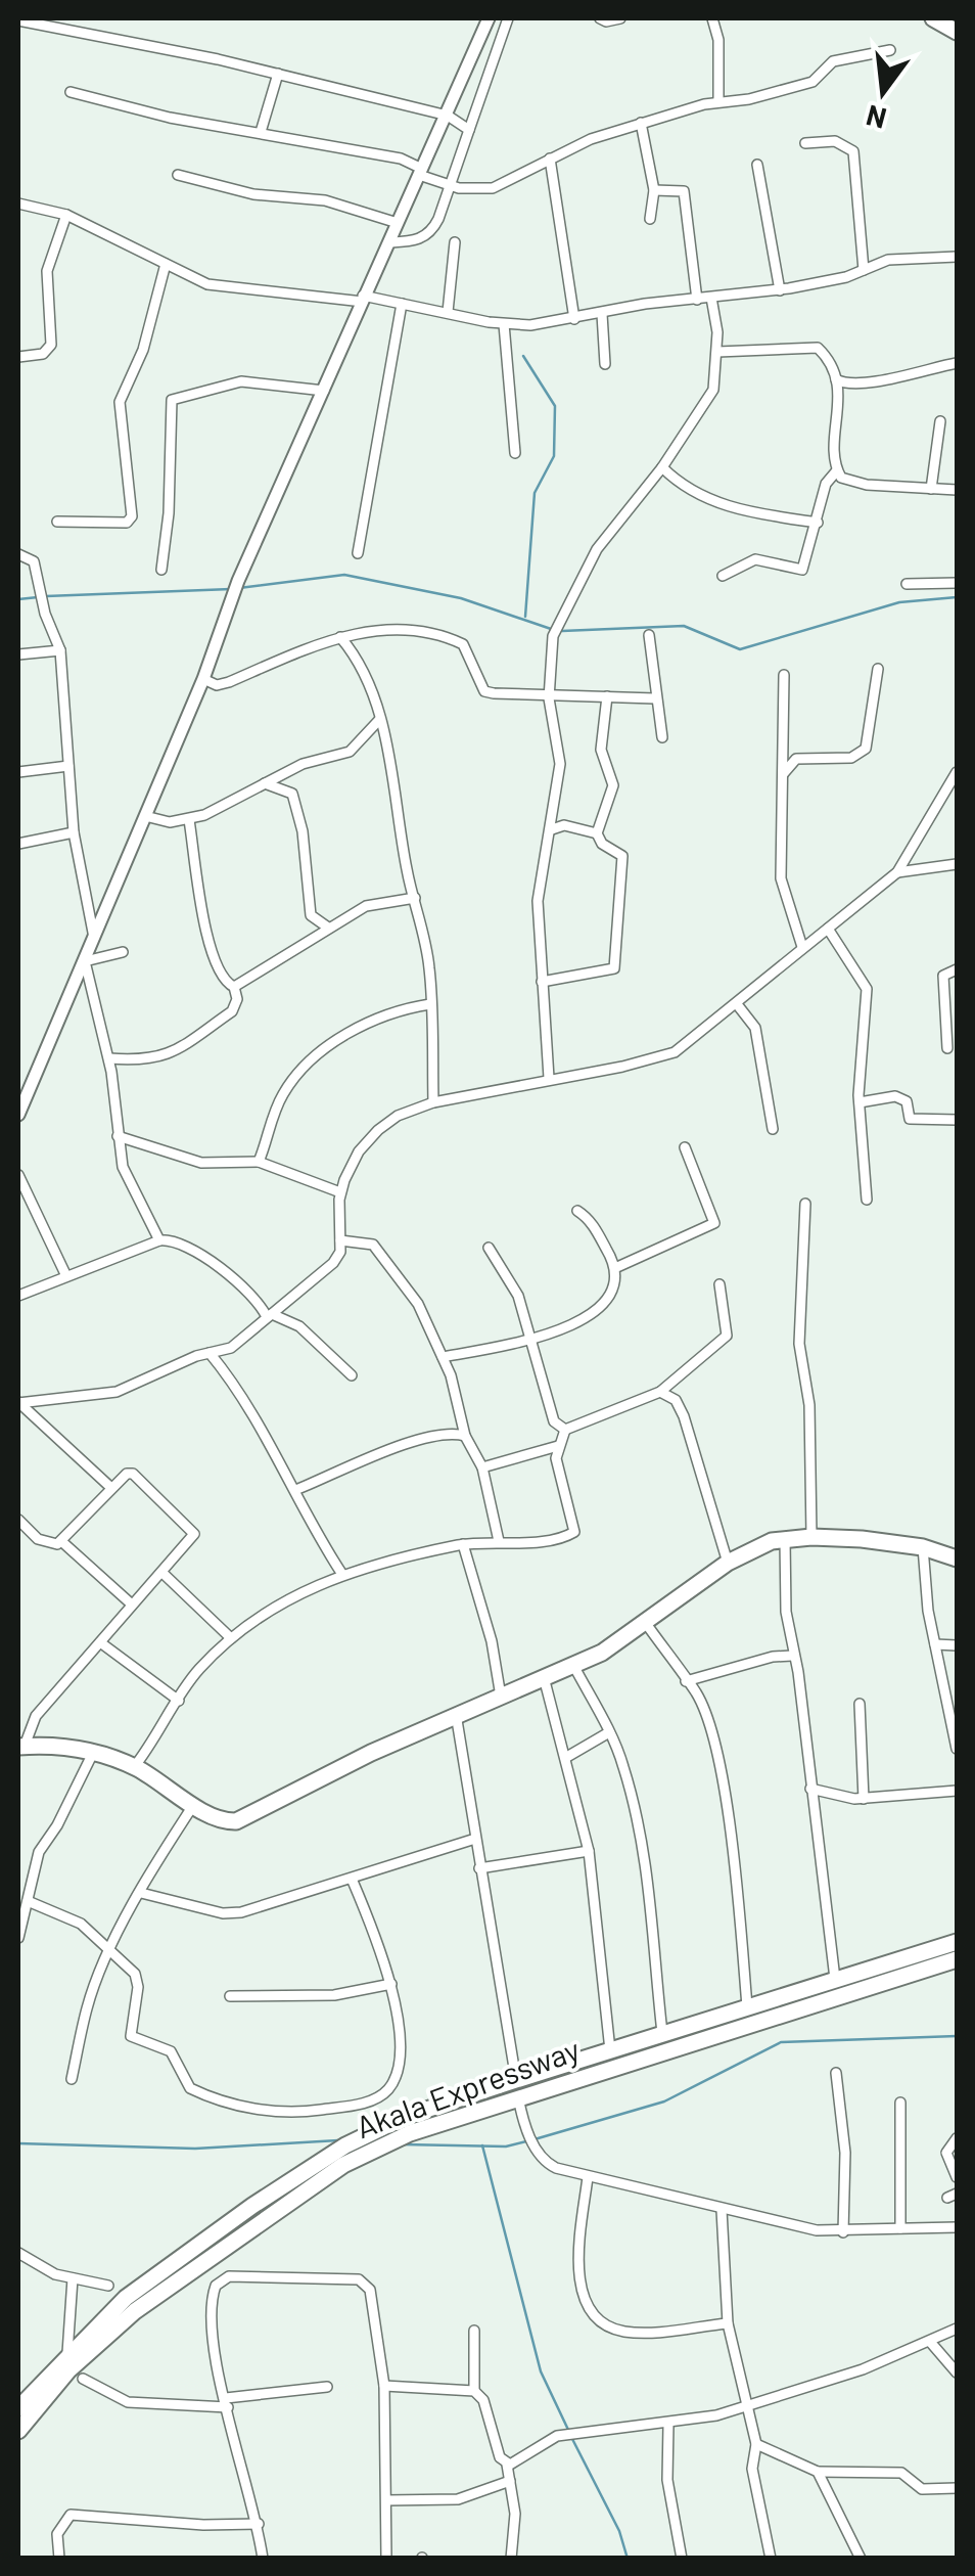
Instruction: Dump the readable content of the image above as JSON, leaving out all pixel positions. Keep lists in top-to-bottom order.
{
  "streets": {
    "main road": ["Akala Expressway"]
  },
  "north": "bottom"
}
